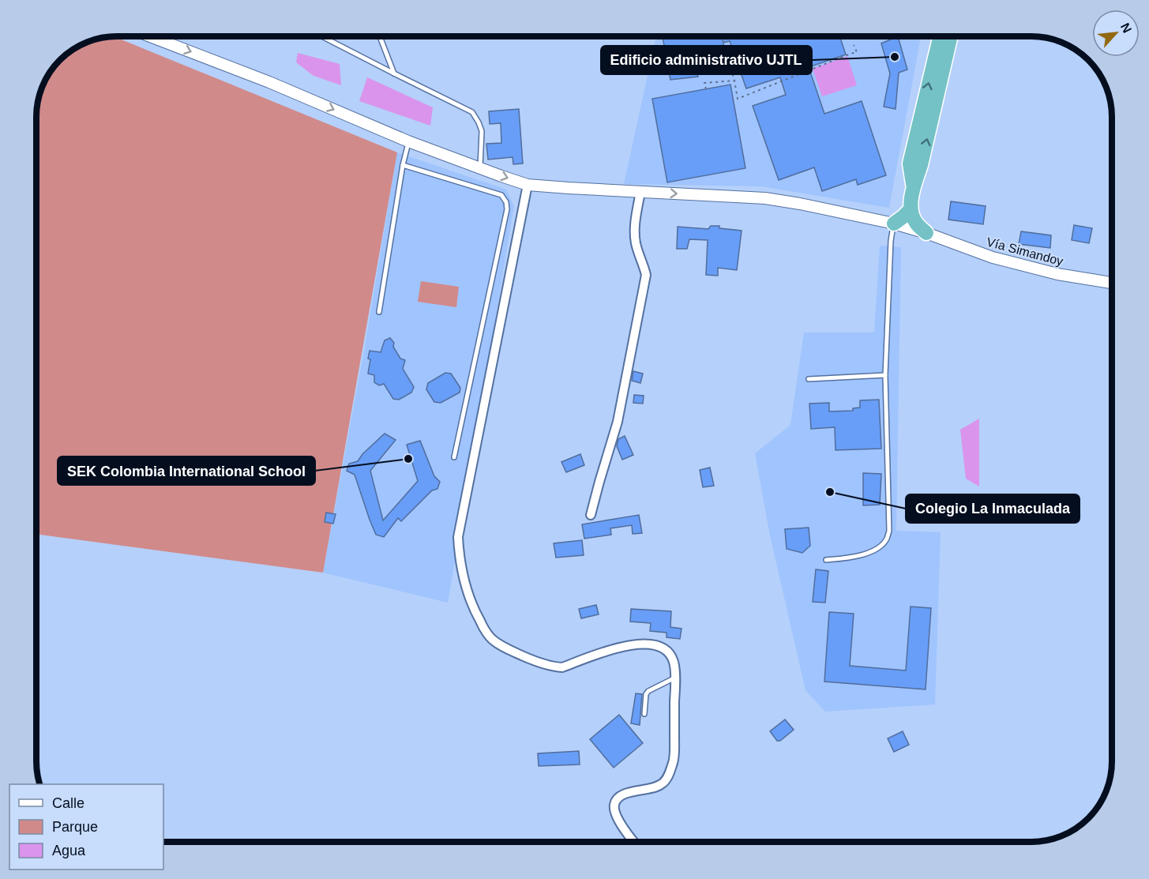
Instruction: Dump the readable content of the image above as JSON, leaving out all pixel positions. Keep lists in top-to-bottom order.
{
  "streets": {
    "street": ["Vía Simandoy"]
  },
  "one_way": ["Vía Simandoy"],
  "places": ["Edificio administrativo UJTL", "SEK Colombia International School", "Colegio La Inmaculada"],
  "legend": ["Calle", "Parque", "Agua"],
  "north": "top right"
}
